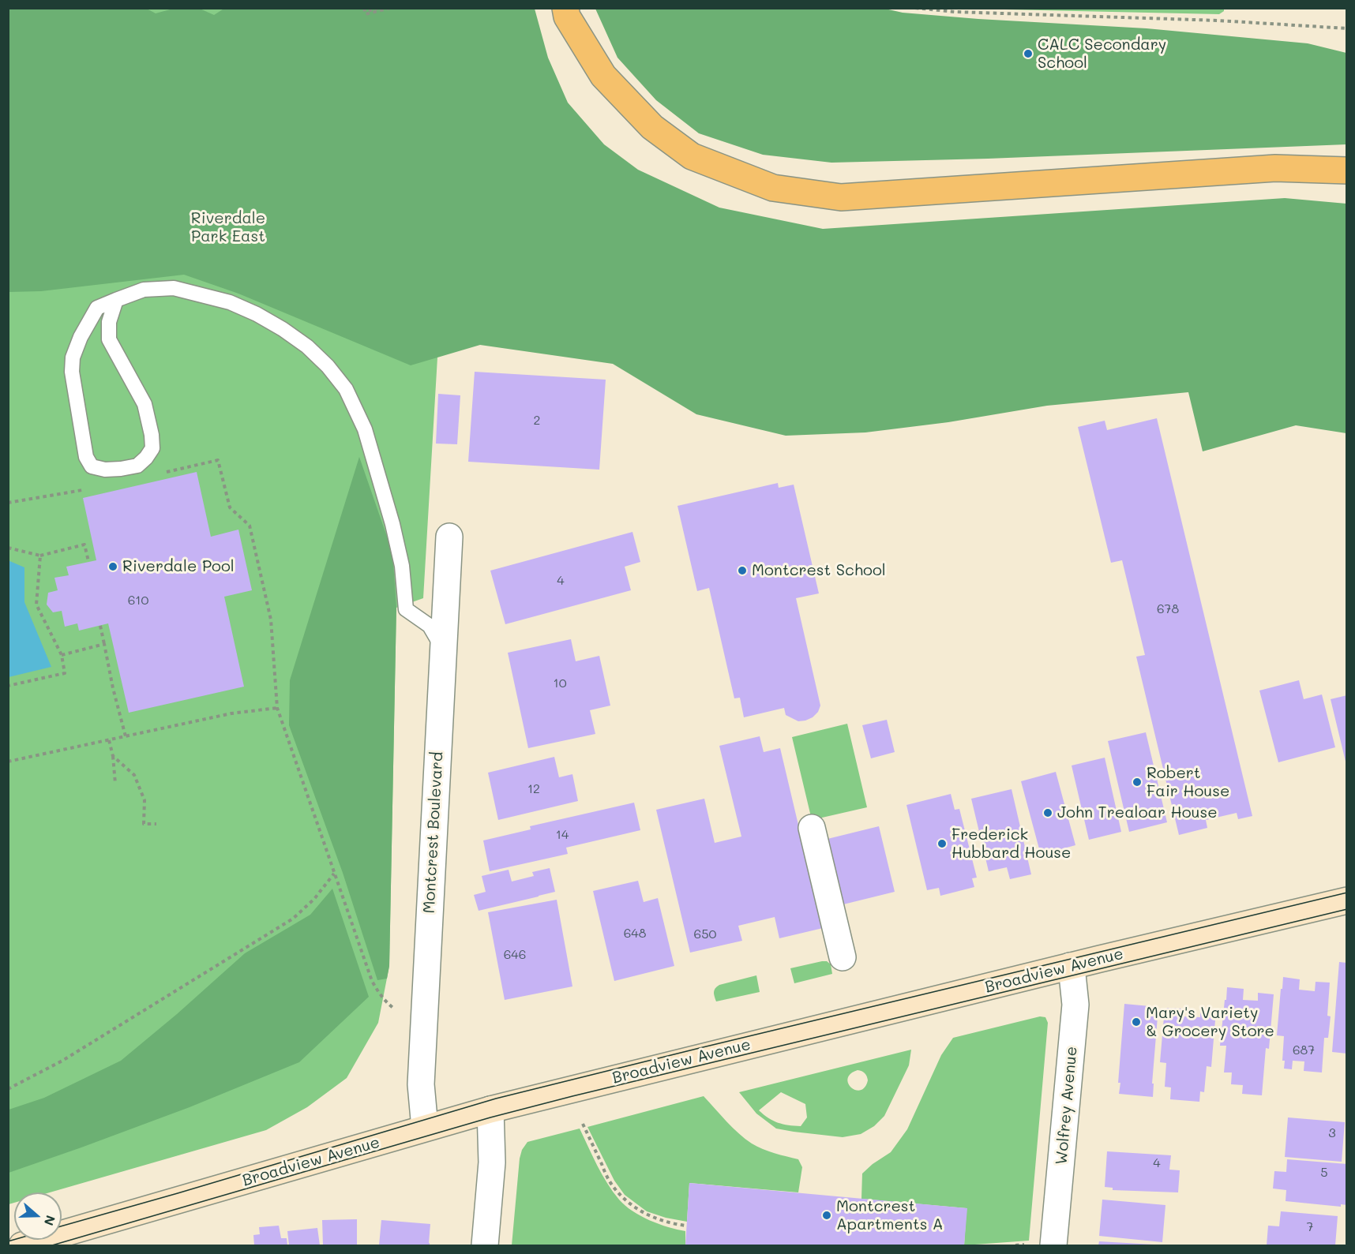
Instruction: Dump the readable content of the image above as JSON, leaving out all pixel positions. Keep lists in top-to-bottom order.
{
  "streets": {
    "main road": ["Broadview Avenue"],
    "street": ["Montcrest Boulevard", "Wolfrey Avenue"]
  },
  "crossings": [
    ["Montcrest Boulevard", "Broadview Avenue"],
    ["Broadview Avenue", "Wolfrey Avenue"]
  ],
  "parks": ["Riverdale Park East"],
  "places": [
    "CALC Secondary School",
    "Riverdale Pool",
    "Montcrest School",
    "Robert Fair House",
    "John Trealoar House",
    "Frederick Hubbard House",
    "Mary's Variety & Grocery Store",
    "Montcrest Apartments A"
  ],
  "house_numbers": [
    "2",
    "4",
    "610",
    "678",
    "10",
    "12",
    "14",
    "648",
    "650",
    "646",
    "687",
    "3",
    "4",
    "5",
    "7"
  ],
  "north": "right"
}
